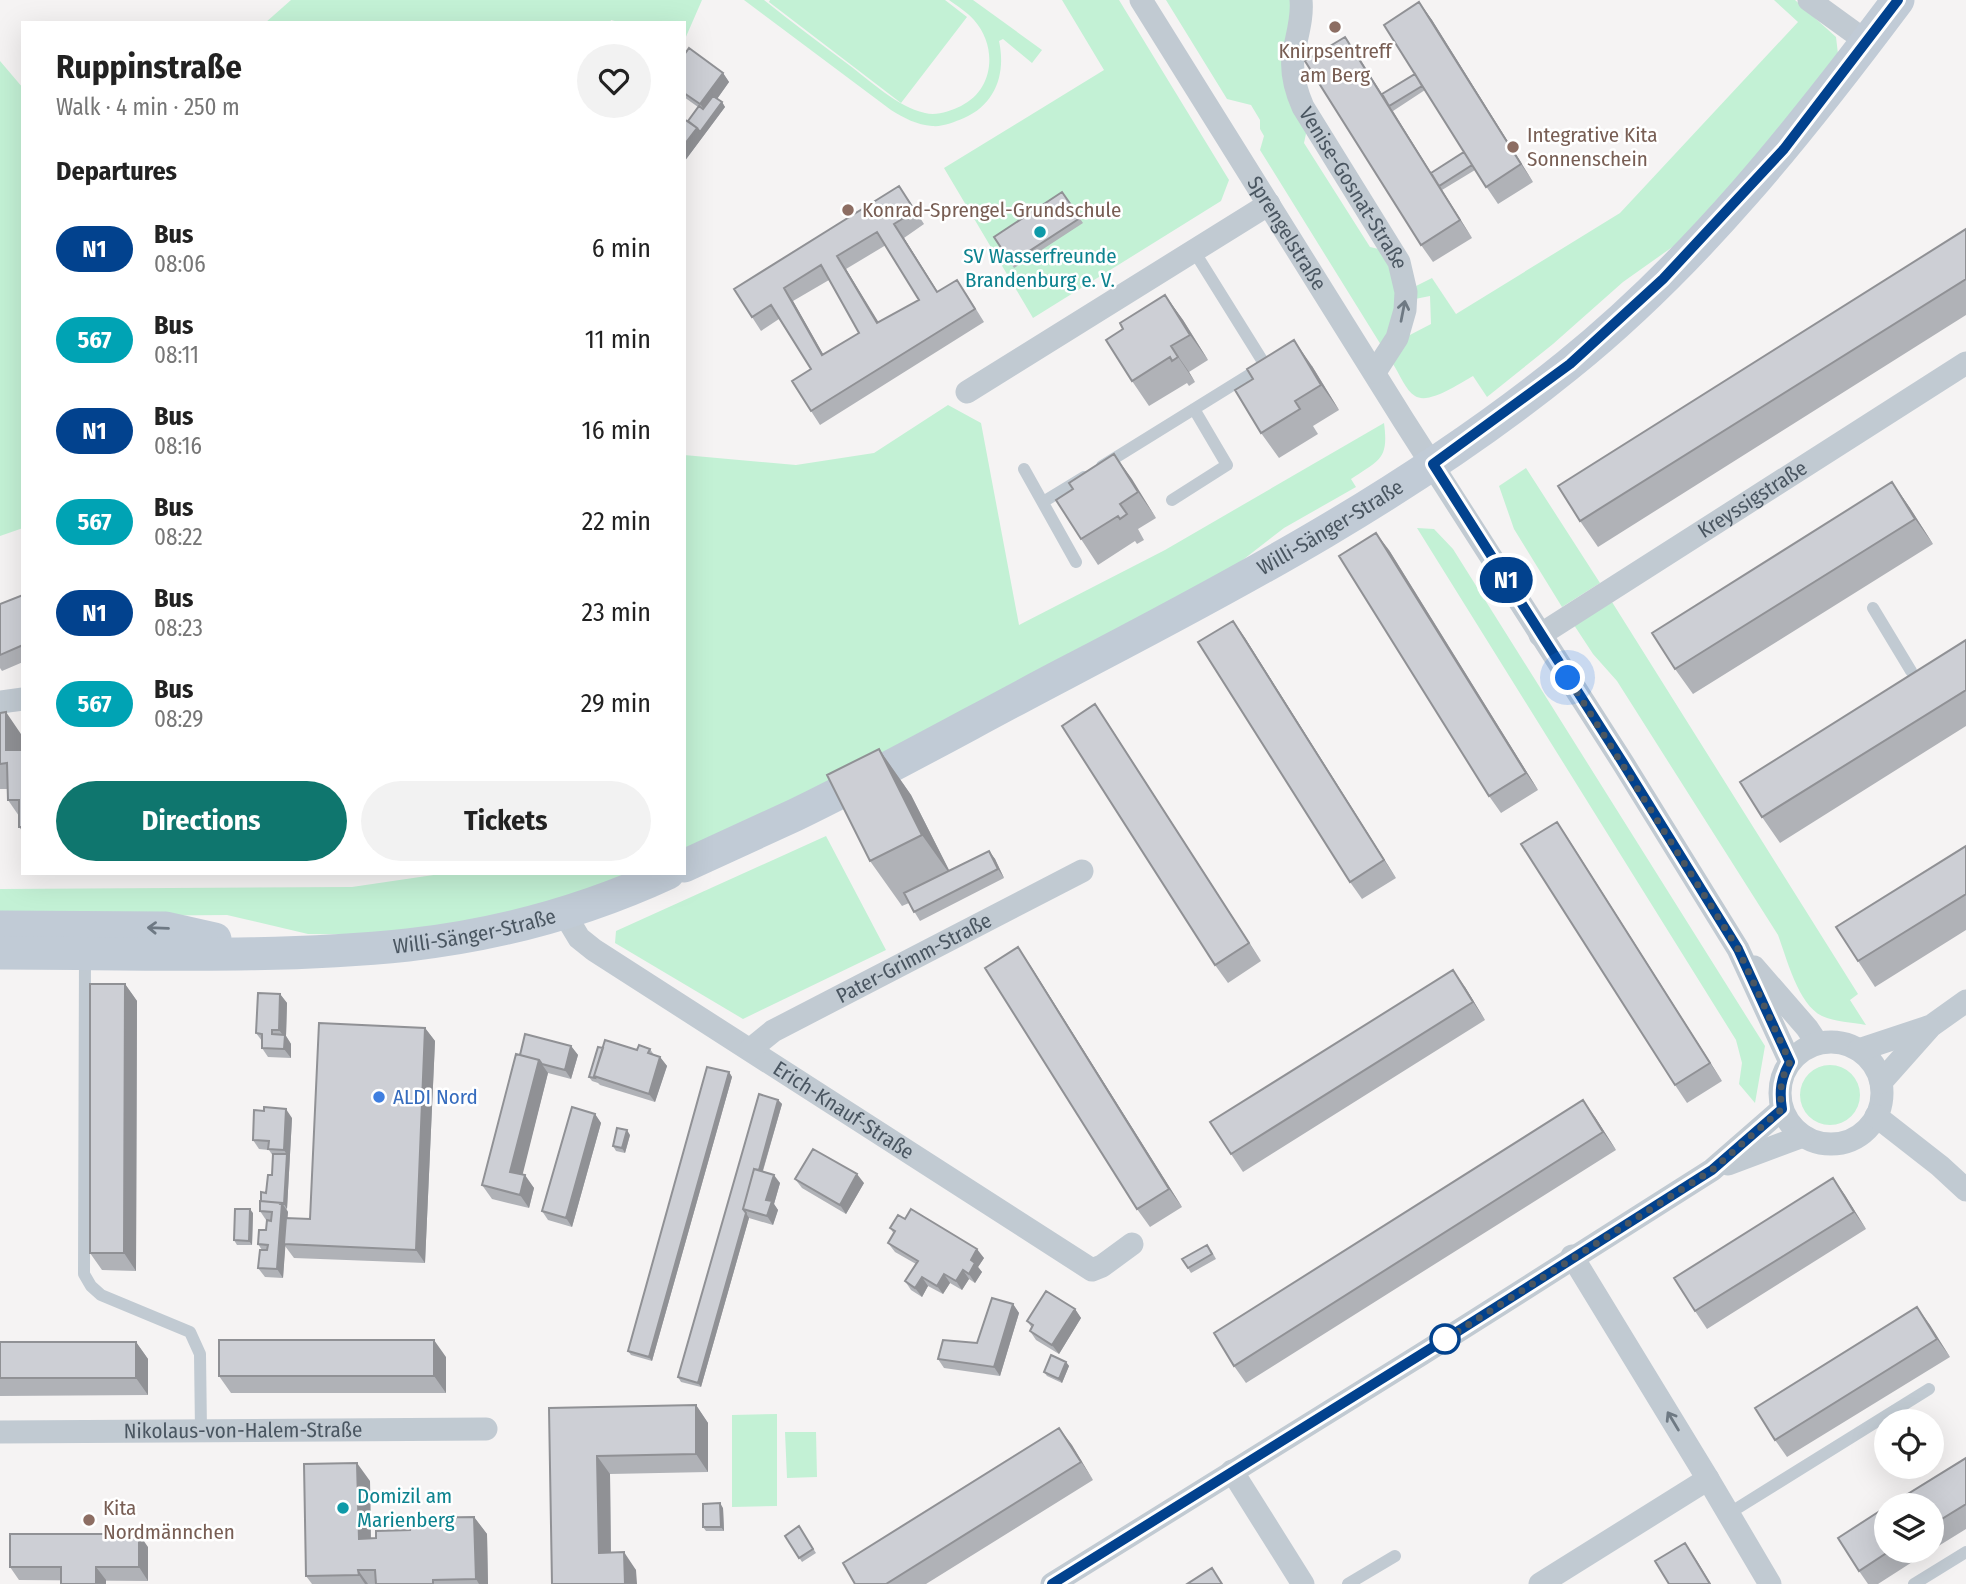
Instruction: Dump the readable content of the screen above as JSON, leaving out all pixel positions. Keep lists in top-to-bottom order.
{
  "streets": {
    "main road": ["Willi-Sänger-Straße"],
    "street": [
      "Venise-Gosnat-Straße",
      "Sprengelstraße",
      "Kreyssigstraße",
      "Pater-Grimm-Straße",
      "Erich-Knauf-Straße",
      "Nikolaus-von-Halem-Straße"
    ]
  },
  "crossings": [
    ["Venise-Gosnat-Straße", "Sprengelstraße"],
    ["Sprengelstraße", "Kreyssigstraße"],
    ["Sprengelstraße", "Willi-Sänger-Straße"],
    ["Willi-Sänger-Straße", "Erich-Knauf-Straße"],
    ["Pater-Grimm-Straße", "Erich-Knauf-Straße"]
  ],
  "one_way": ["Venise-Gosnat-Straße"],
  "places": [
    "Knirpsentreff am Berg",
    "Integrative Kita Sonnenschein",
    "Konrad-Sprengel-Grundschule",
    "SV Wasserfreunde Brandenburg e. V.",
    "ALDI Nord",
    "Domizil am Marienberg",
    "Kita Nordmännchen"
  ],
  "lines": ["bus line N1"],
  "page": {
    "on_map": "N1",
    "heading": [
      ["Ruppinstraße", "Walk · 4 min · 250 m"],
      "Departures"
    ],
    "list": [
      {
        "mark": "N1",
        "name": "Bus",
        "note": "08:06",
        "value": "6 min"
      },
      {
        "mark": "567",
        "name": "Bus",
        "note": "08:11",
        "value": "11 min"
      },
      {
        "mark": "N1",
        "name": "Bus",
        "note": "08:16",
        "value": "16 min"
      },
      {
        "mark": "567",
        "name": "Bus",
        "note": "08:22",
        "value": "22 min"
      },
      {
        "mark": "N1",
        "name": "Bus",
        "note": "08:23",
        "value": "23 min"
      },
      {
        "mark": "567",
        "name": "Bus",
        "note": "08:29",
        "value": "29 min"
      }
    ],
    "buttons": ["Directions", "Tickets"]
  }
}
